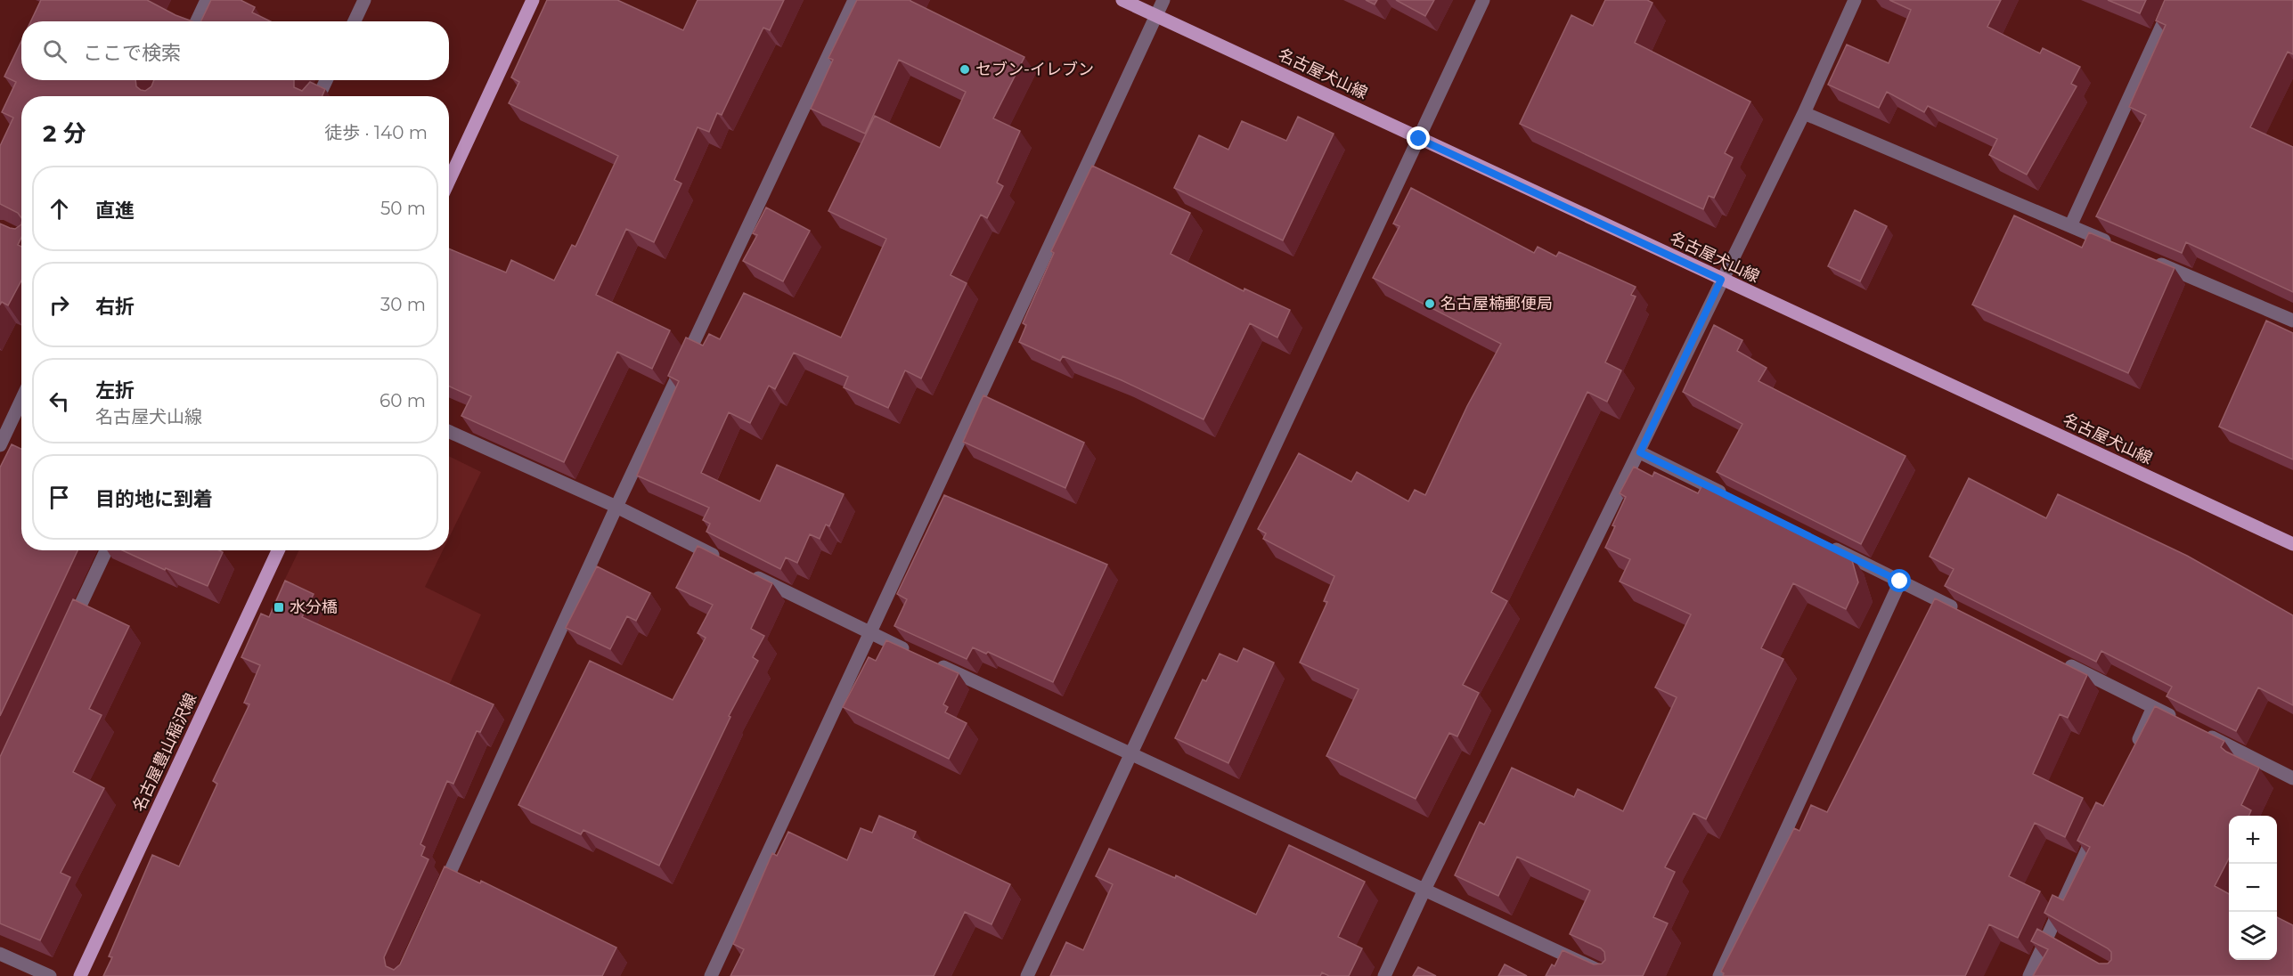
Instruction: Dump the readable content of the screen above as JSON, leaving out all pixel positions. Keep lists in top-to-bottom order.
{
  "streets": {
    "main road": ["名古屋犬山線", "名古屋豊山稲沢線"]
  },
  "places": {
    "other": ["セブン-イレブン", "名古屋楠郵便局"],
    "transit": ["水分橋"]
  },
  "page": {
    "search": "ここで検索",
    "heading": ["2 分", "徒歩 · 140 m"],
    "list": [
      ["直進", "50 m"],
      ["右折", "30 m"],
      ["左折", "名古屋犬山線", "60 m"],
      "目的地に到着"
    ],
    "map_buttons": ["+", "−"]
  }
}
